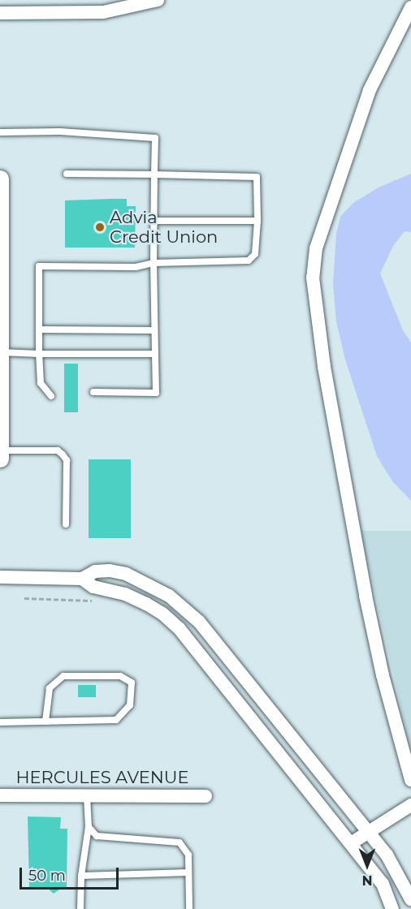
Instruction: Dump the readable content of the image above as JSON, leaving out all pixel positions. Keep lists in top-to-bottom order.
{
  "streets": {
    "street": ["HERCULES AVENUE"]
  },
  "places": ["Advia Credit Union"],
  "scale_bar": "50 m",
  "north": "bottom"
}
